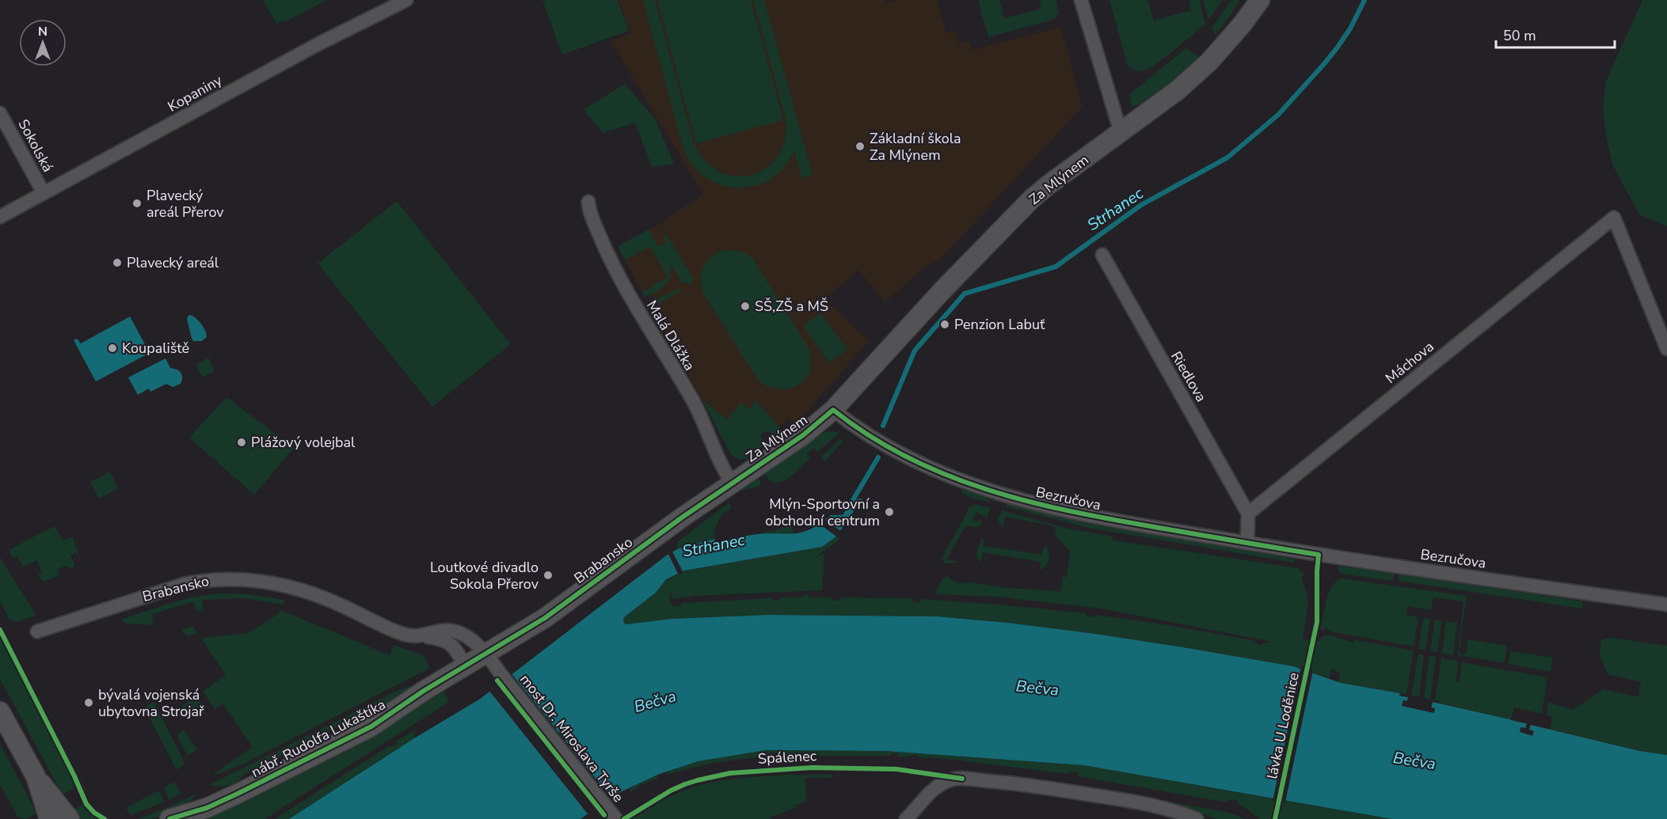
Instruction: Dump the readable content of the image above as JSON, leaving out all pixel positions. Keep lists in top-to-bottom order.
{
  "streets": {
    "street": [
      "Kopaniny",
      "Sokolská",
      "Za Mlýnem",
      "Malá Dlážka",
      "Máchova",
      "Riedlova",
      "Bezručova",
      "Brabansko",
      "nábř. Rudolfa Lukaštíka",
      "most Dr. Miroslava Tyrše"
    ],
    "cycle path": ["lávka U Loděnice", "Spálenec"]
  },
  "crossings": [
    ["Kopaniny", "Sokolská"],
    ["Za Mlýnem", "Malá Dlážka"],
    ["Za Mlýnem", "Bezručova"],
    ["Za Mlýnem", "Brabansko"],
    ["Malá Dlážka", "Brabansko"],
    ["Máchova", "Riedlova"],
    ["Brabansko", "nábř. Rudolfa Lukaštíka"],
    ["Brabansko", "most Dr. Miroslava Tyrše"],
    ["nábř. Rudolfa Lukaštíka", "most Dr. Miroslava Tyrše"]
  ],
  "water": ["Strhanec", "Bečva"],
  "places": [
    "Základní škola Za Mlýnem",
    "Plavecký areál Přerov",
    "Plavecký areál",
    "SŠ,ZŠ a MŠ",
    "Penzion Labuť",
    "Koupaliště",
    "Plážový volejbal",
    "Mlýn-Sportovní a obchodní centrum",
    "Loutkové divadlo Sokola Přerov",
    "bývalá vojenská ubytovna Strojař"
  ],
  "scale_bar": "50 m",
  "north": "top"
}
